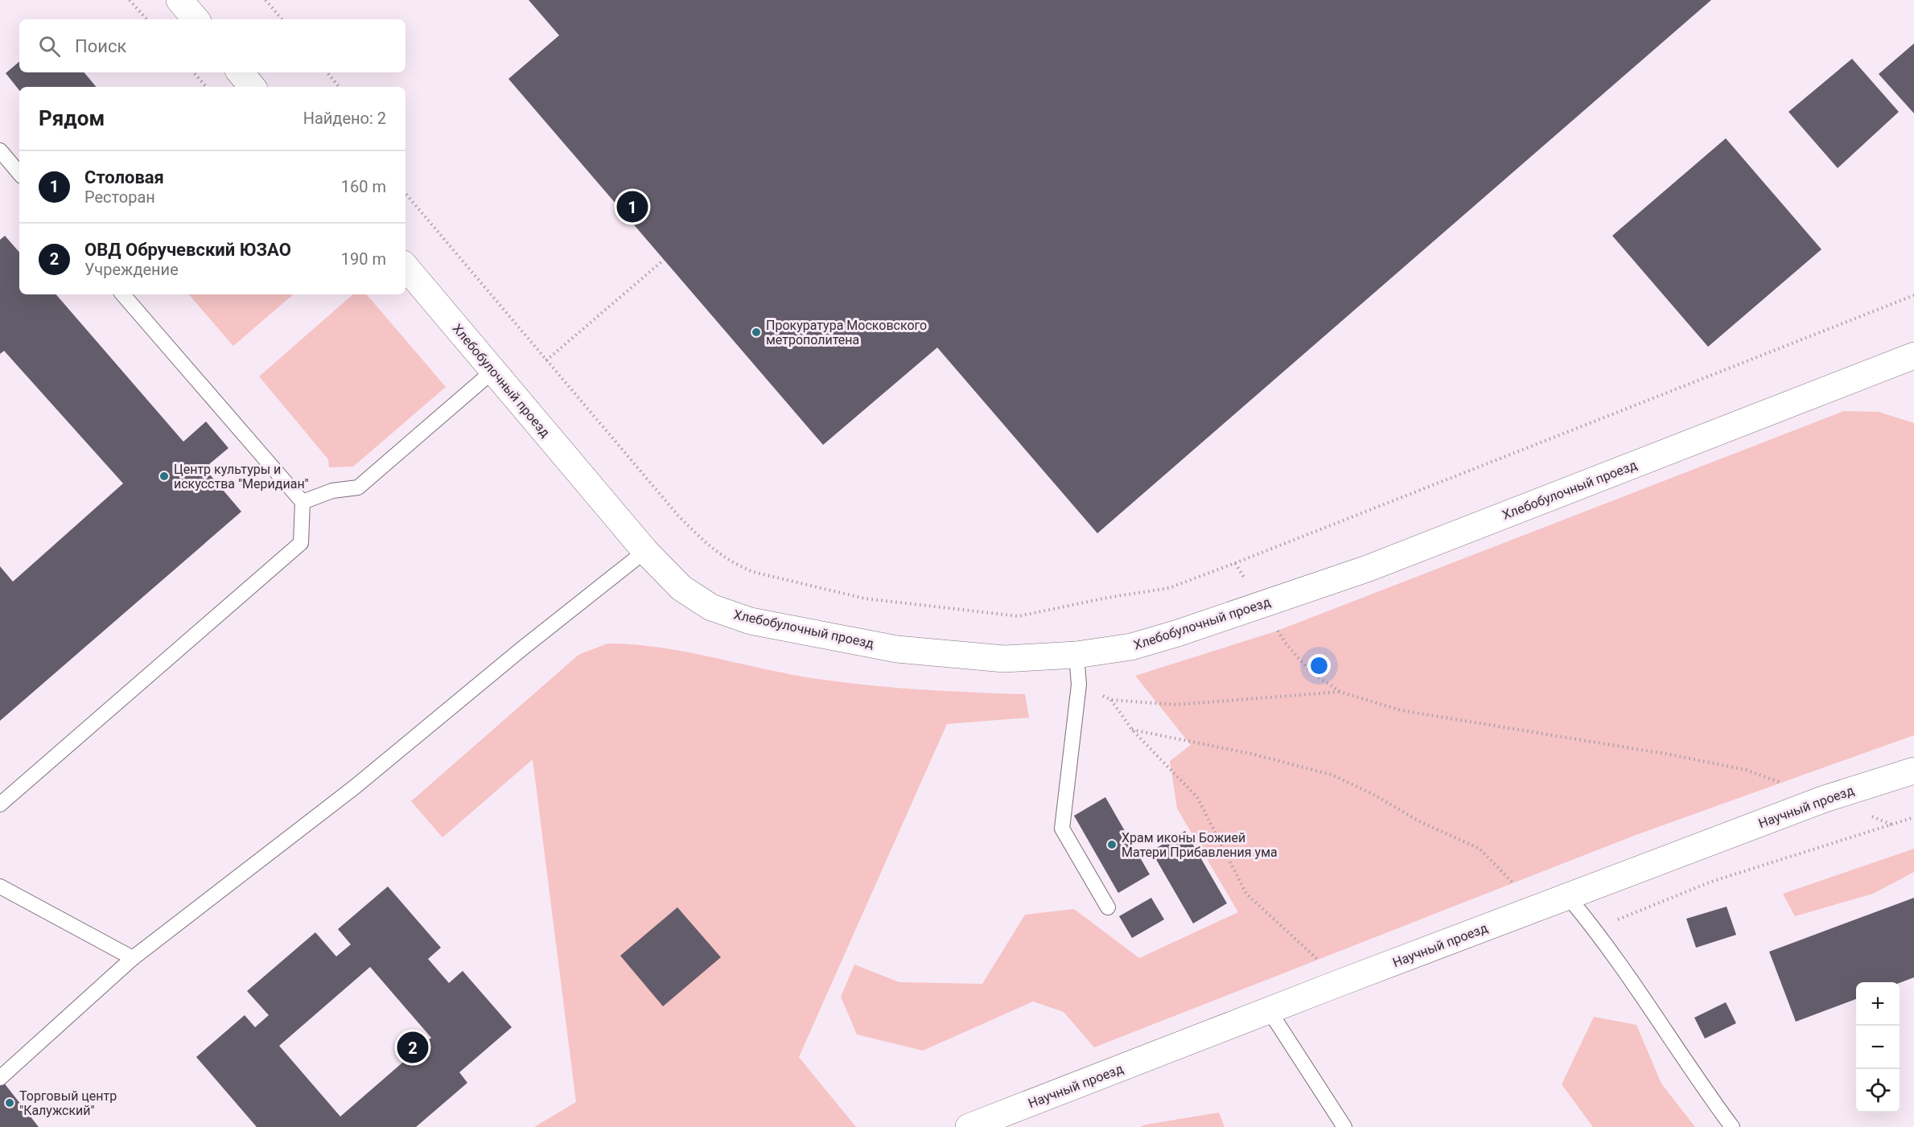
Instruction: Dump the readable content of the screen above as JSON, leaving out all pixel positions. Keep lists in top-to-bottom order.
{
  "streets": {
    "street": ["Хлебобулочный проезд", "Научный проезд"]
  },
  "places": [
    "Прокуратура Московского метрополитена",
    "Центр культуры и искусства \"Меридиан\"",
    "Храм иконы Божией Матери Прибавления ума",
    "Торговый центр \"Калужский\""
  ],
  "page": {
    "search": "Поиск",
    "heading": ["Рядом", "Найдено: 2"],
    "list": [
      {
        "mark": "1",
        "name": "Столовая",
        "note": "Ресторан",
        "value": "160 m"
      },
      {
        "mark": "2",
        "name": "ОВД Обручевский ЮЗАО",
        "note": "Учреждение",
        "value": "190 m"
      }
    ],
    "pins": ["1", "2"],
    "map_buttons": ["+", "−"]
  }
}
